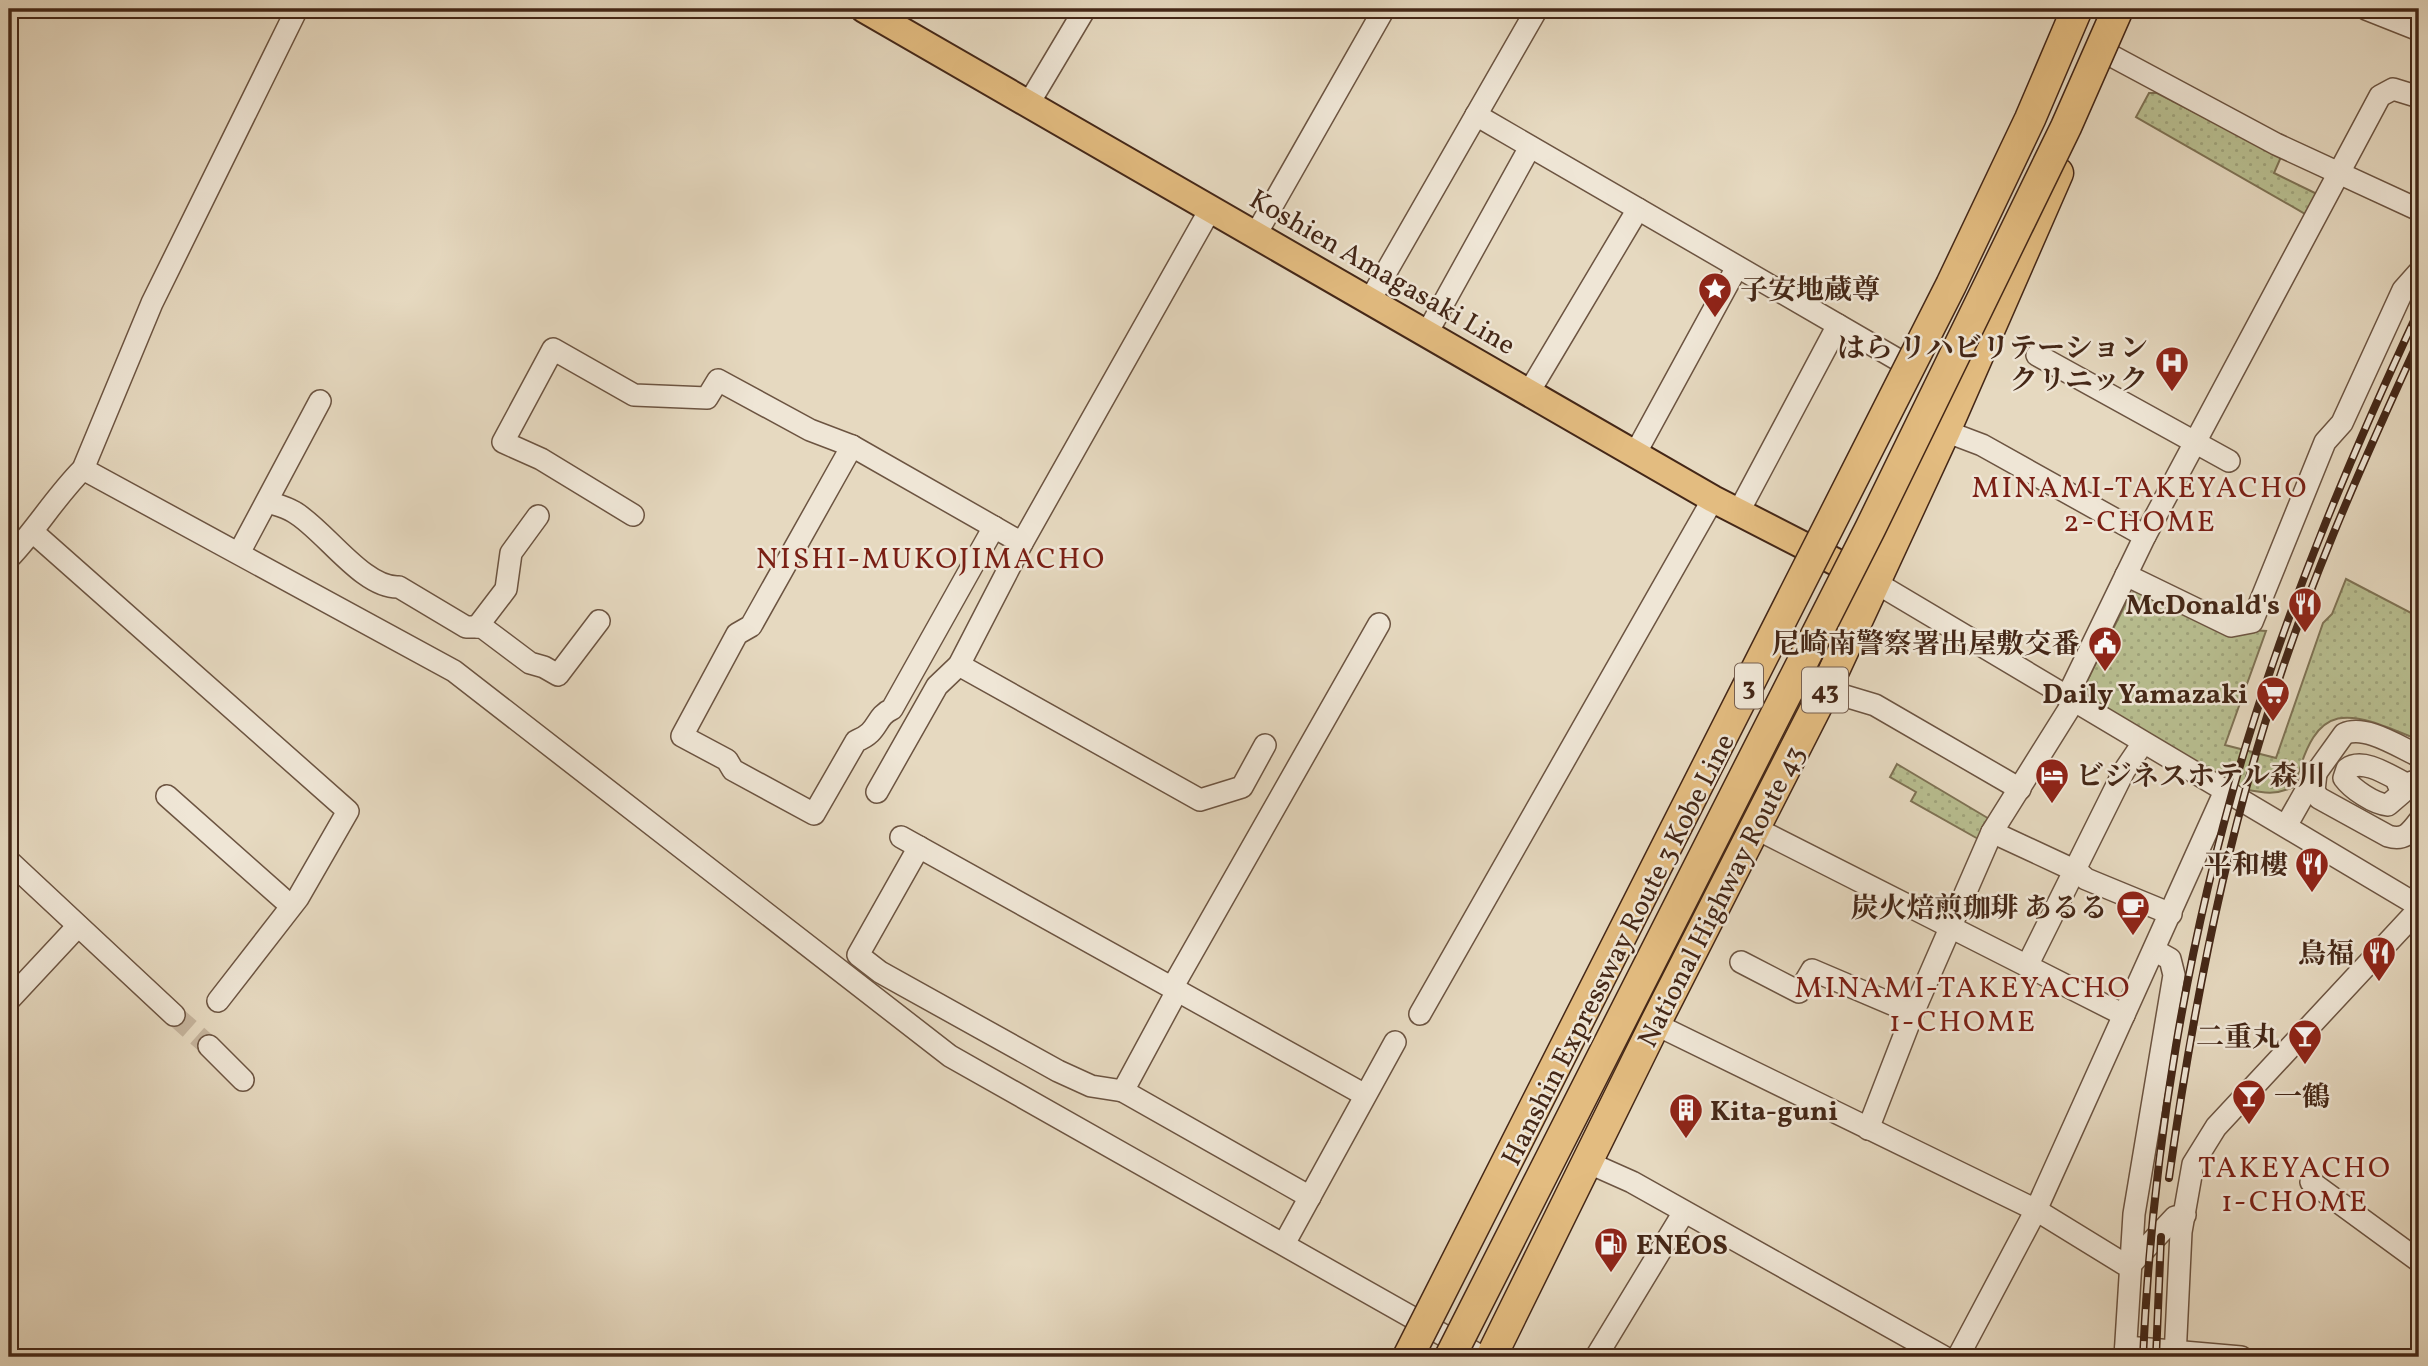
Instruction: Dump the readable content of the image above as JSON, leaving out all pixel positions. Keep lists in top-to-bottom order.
{
  "streets": {
    "highway": [
      "3",
      "43",
      "National Highway Route 43",
      "Hanshin Expressway Route 3 Kobe Line"
    ],
    "main road": ["Koshien Amagasaki Line"]
  },
  "crossings": [
    ["Koshien Amagasaki Line", "National Highway Route 43"]
  ],
  "districts": [
    "MINAMI-TAKEYACHO 2-CHOME",
    "NISHI-MUKOJIMACHO",
    "MINAMI-TAKEYACHO 1-CHOME",
    "TAKEYACHO 1-CHOME"
  ],
  "places": {
    "place": ["子安地蔵尊"],
    "hospital": ["はら リハビリテーション クリニック"],
    "restaurant": ["McDonald's", "平和樓", "鳥福"],
    "public building": ["尼崎南警察署出屋敷交番"],
    "supermarket": ["Daily Yamazaki"],
    "hotel": ["ビジネスホテル森川"],
    "cafe": ["炭火焙煎珈琲 あるる"],
    "bar": ["二重丸", "一鶴"],
    "building": ["Kita-guni"],
    "fuel station": ["ENEOS"]
  }
}
